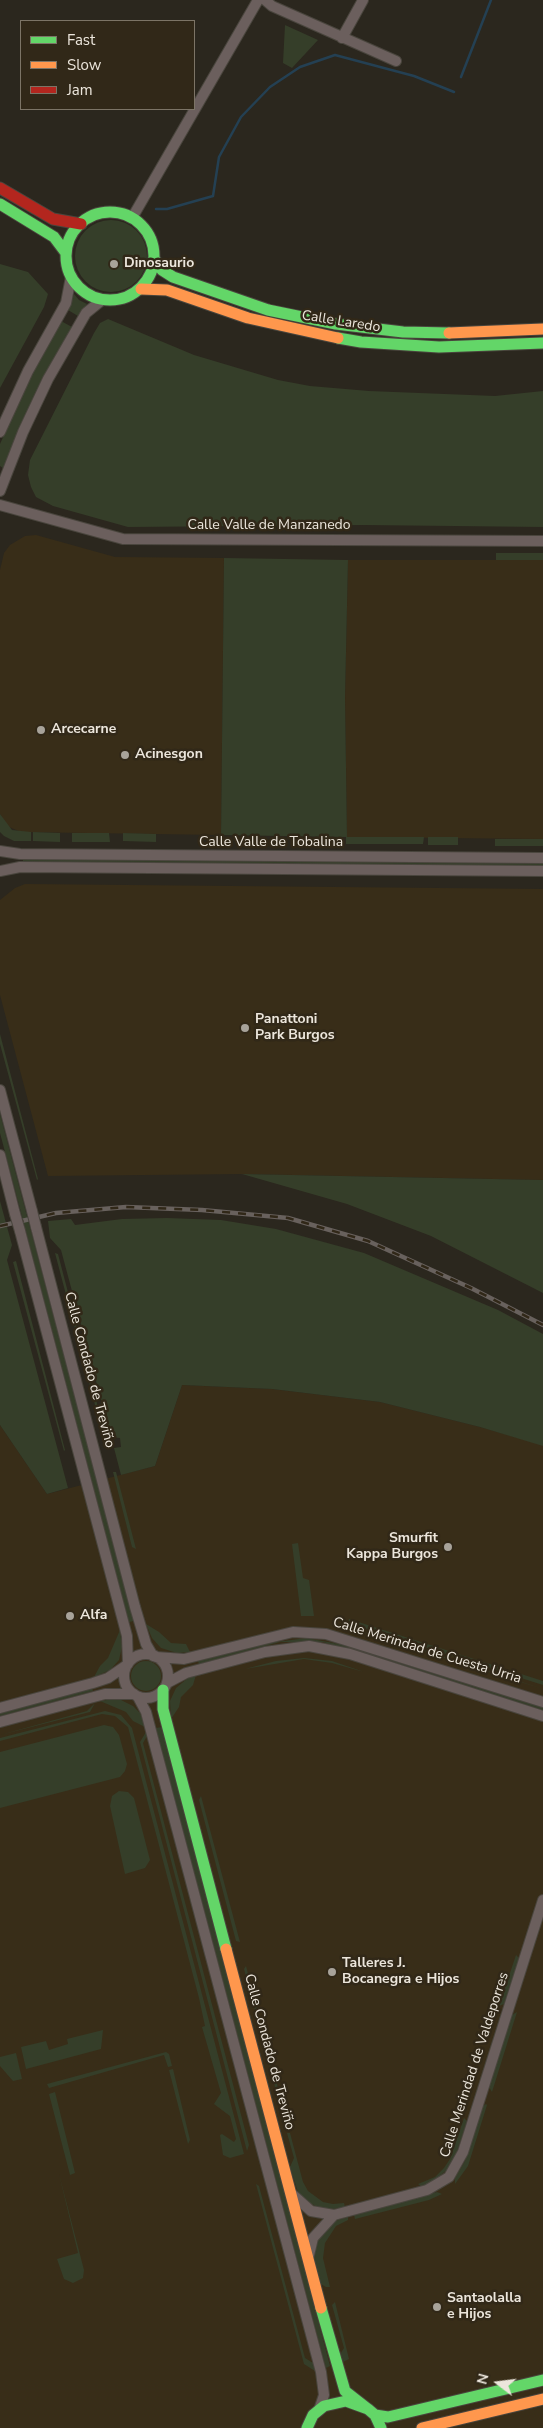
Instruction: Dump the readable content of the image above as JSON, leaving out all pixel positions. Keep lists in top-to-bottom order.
{
  "streets": {
    "main road": ["Calle Laredo", "Calle Condado de Treviño"],
    "street": [
      "Calle Valle de Manzanedo",
      "Calle Valle de Tobalina",
      "Calle Merindad de Cuesta Urria",
      "Calle Merindad de Valdeporres"
    ]
  },
  "crossings": [
    ["Calle Condado de Treviño", "Calle Merindad de Cuesta Urria"],
    ["Calle Condado de Treviño", "Calle Merindad de Valdeporres"]
  ],
  "places": [
    "Dinosaurio",
    "Arcecarne",
    "Acinesgon",
    "Panattoni Park Burgos",
    "Smurfit Kappa Burgos",
    "Alfa",
    "Talleres J. Bocanegra e Hijos",
    "Santaolalla e Hijos"
  ],
  "legend": ["Fast", "Slow", "Jam"],
  "north": "left"
}
